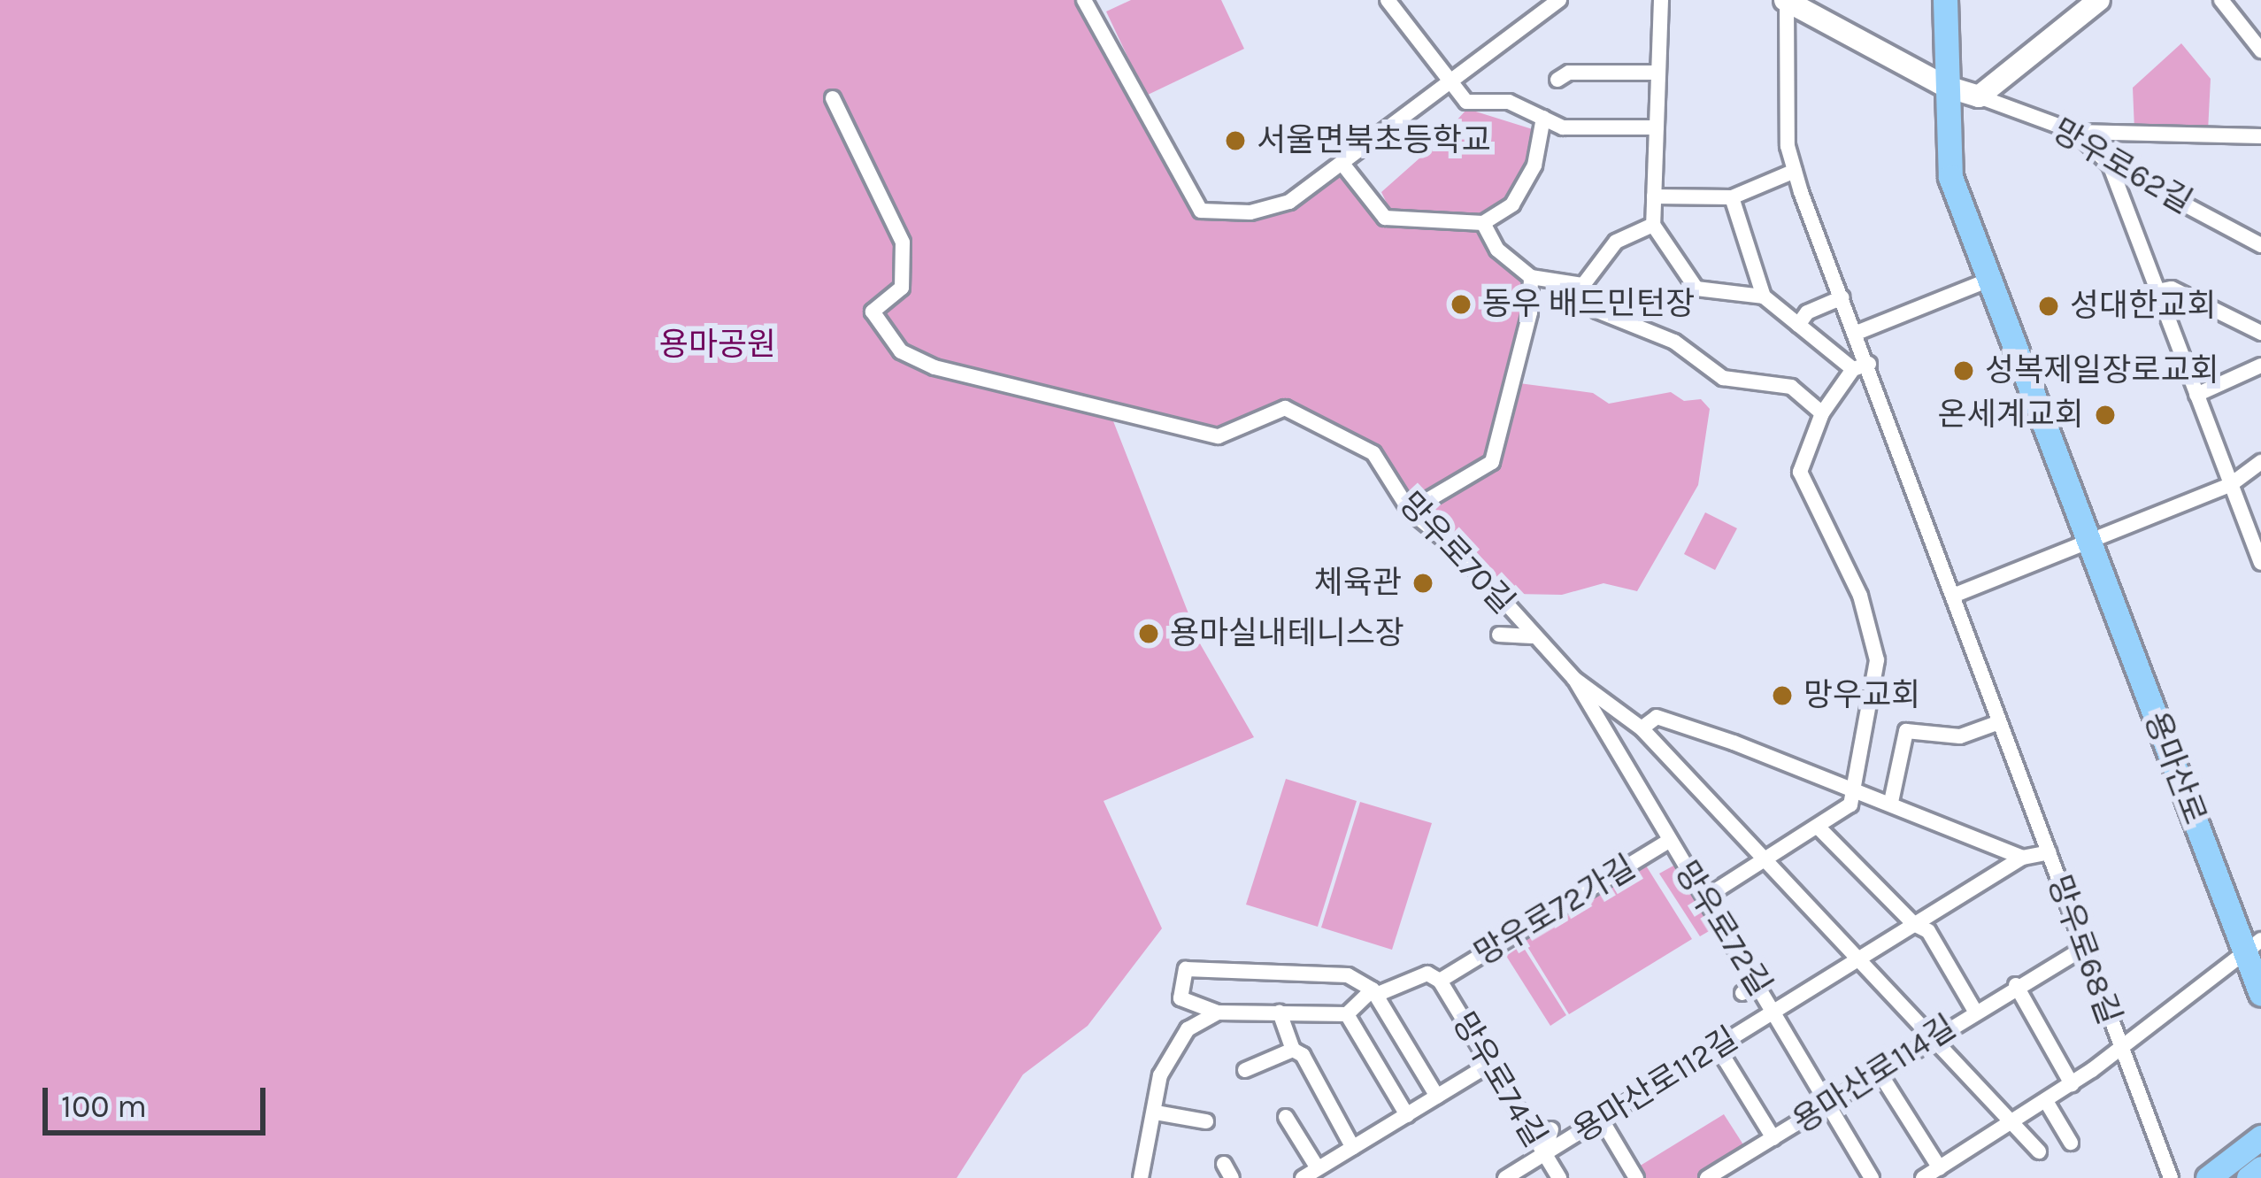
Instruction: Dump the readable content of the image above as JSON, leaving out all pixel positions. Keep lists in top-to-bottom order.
{
  "streets": {
    "main road": ["용마산로"],
    "street": [
      "망우로62길",
      "망우로70길",
      "망우로72가길",
      "망우로72길",
      "망우로68길",
      "용마산로114길",
      "망우로74길",
      "용마산로112길"
    ]
  },
  "crossings": [
    ["망우로70길", "망우로72길"],
    ["망우로70길", "용마산로114길"],
    ["망우로70길", "용마산로112길"],
    ["망우로72가길", "망우로72길"],
    ["망우로72가길", "망우로74길"],
    ["망우로72길", "용마산로114길"],
    ["망우로72길", "용마산로112길"],
    ["망우로68길", "용마산로114길"],
    ["망우로68길", "용마산로112길"],
    ["용마산로114길", "용마산로112길"],
    ["망우로74길", "용마산로112길"]
  ],
  "parks": ["용마공원"],
  "places": [
    "서울면북초등학교",
    "동우 배드민턴장",
    "성대한교회",
    "성복제일장로교회",
    "온세계교회",
    "체육관",
    "용마실내테니스장",
    "망우교회"
  ],
  "scale_bar": "100 m"
}
